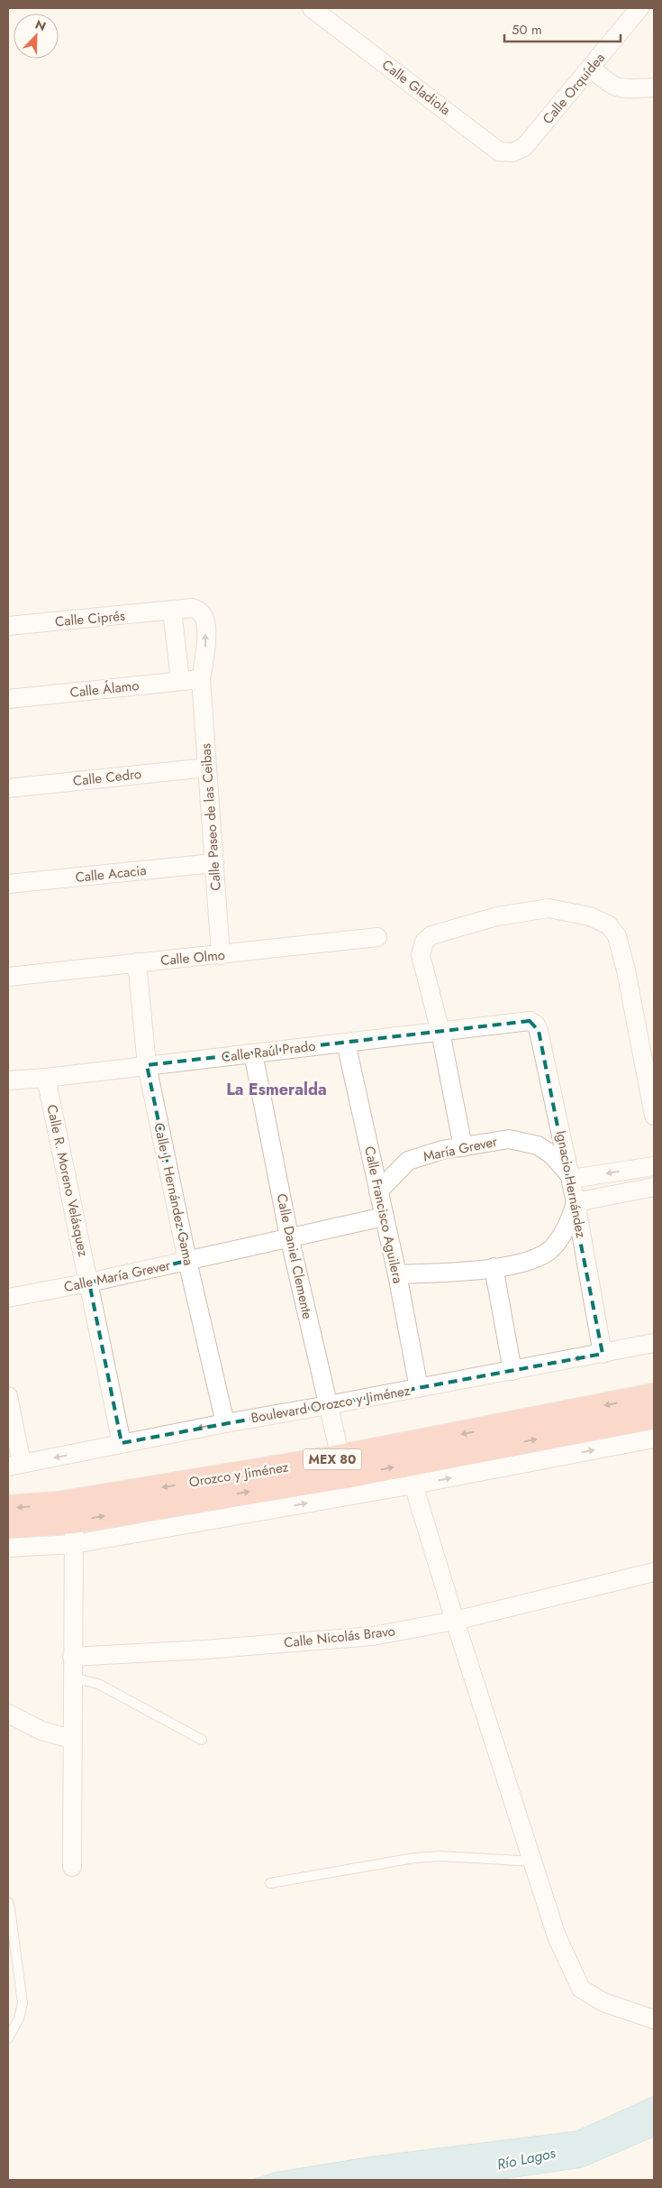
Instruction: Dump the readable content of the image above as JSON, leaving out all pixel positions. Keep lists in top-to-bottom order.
{
  "streets": {
    "highway": ["MEX 80", "Orozco y Jiménez"],
    "street": [
      "Calle Gladiola",
      "Calle Orquídea",
      "Calle Ciprés",
      "Calle Álamo",
      "Calle Cedro",
      "Calle Paseo de las Ceibas",
      "Calle Acacia",
      "Calle Olmo",
      "Calle Raúl Prado",
      "María Grever",
      "Calle R. Moreno Velásquez",
      "Ignacio Hernández",
      "Calle J. Hernández Gama",
      "Calle Francisco Aguilera",
      "Calle Daniel Clemente",
      "Calle María Grever",
      "Boulevard Orozco y Jiménez",
      "Calle Nicolás Bravo"
    ]
  },
  "crossings": [
    ["Calle Gladiola", "Calle Orquídea"],
    ["Calle Ciprés", "Calle Álamo"],
    ["Calle Ciprés", "Calle Paseo de las Ceibas"],
    ["Calle Álamo", "Calle Paseo de las Ceibas"],
    ["Calle Cedro", "Calle Paseo de las Ceibas"],
    ["Calle Paseo de las Ceibas", "Calle Acacia"],
    ["Calle Paseo de las Ceibas", "Calle Olmo"],
    ["Calle Olmo", "Calle J. Hernández Gama"],
    ["Calle Raúl Prado", "Calle R. Moreno Velásquez"],
    ["Calle Raúl Prado", "Ignacio Hernández"],
    ["Calle Raúl Prado", "Calle J. Hernández Gama"],
    ["Calle Raúl Prado", "Calle Francisco Aguilera"],
    ["Calle Raúl Prado", "Calle Daniel Clemente"],
    ["María Grever", "Ignacio Hernández"],
    ["María Grever", "Calle Francisco Aguilera"],
    ["Calle R. Moreno Velásquez", "Calle María Grever"],
    ["Calle R. Moreno Velásquez", "Boulevard Orozco y Jiménez"],
    ["Ignacio Hernández", "Boulevard Orozco y Jiménez"],
    ["Calle J. Hernández Gama", "Calle María Grever"],
    ["Calle J. Hernández Gama", "Boulevard Orozco y Jiménez"],
    ["Calle Francisco Aguilera", "Calle María Grever"],
    ["Calle Francisco Aguilera", "Boulevard Orozco y Jiménez"],
    ["Calle Daniel Clemente", "Calle María Grever"],
    ["Calle Daniel Clemente", "Boulevard Orozco y Jiménez"],
    ["Calle Daniel Clemente", "Orozco y Jiménez"]
  ],
  "districts": ["La Esmeralda"],
  "water": ["Río Lagos"],
  "scale_bar": "50 m",
  "north": "top right"
}
